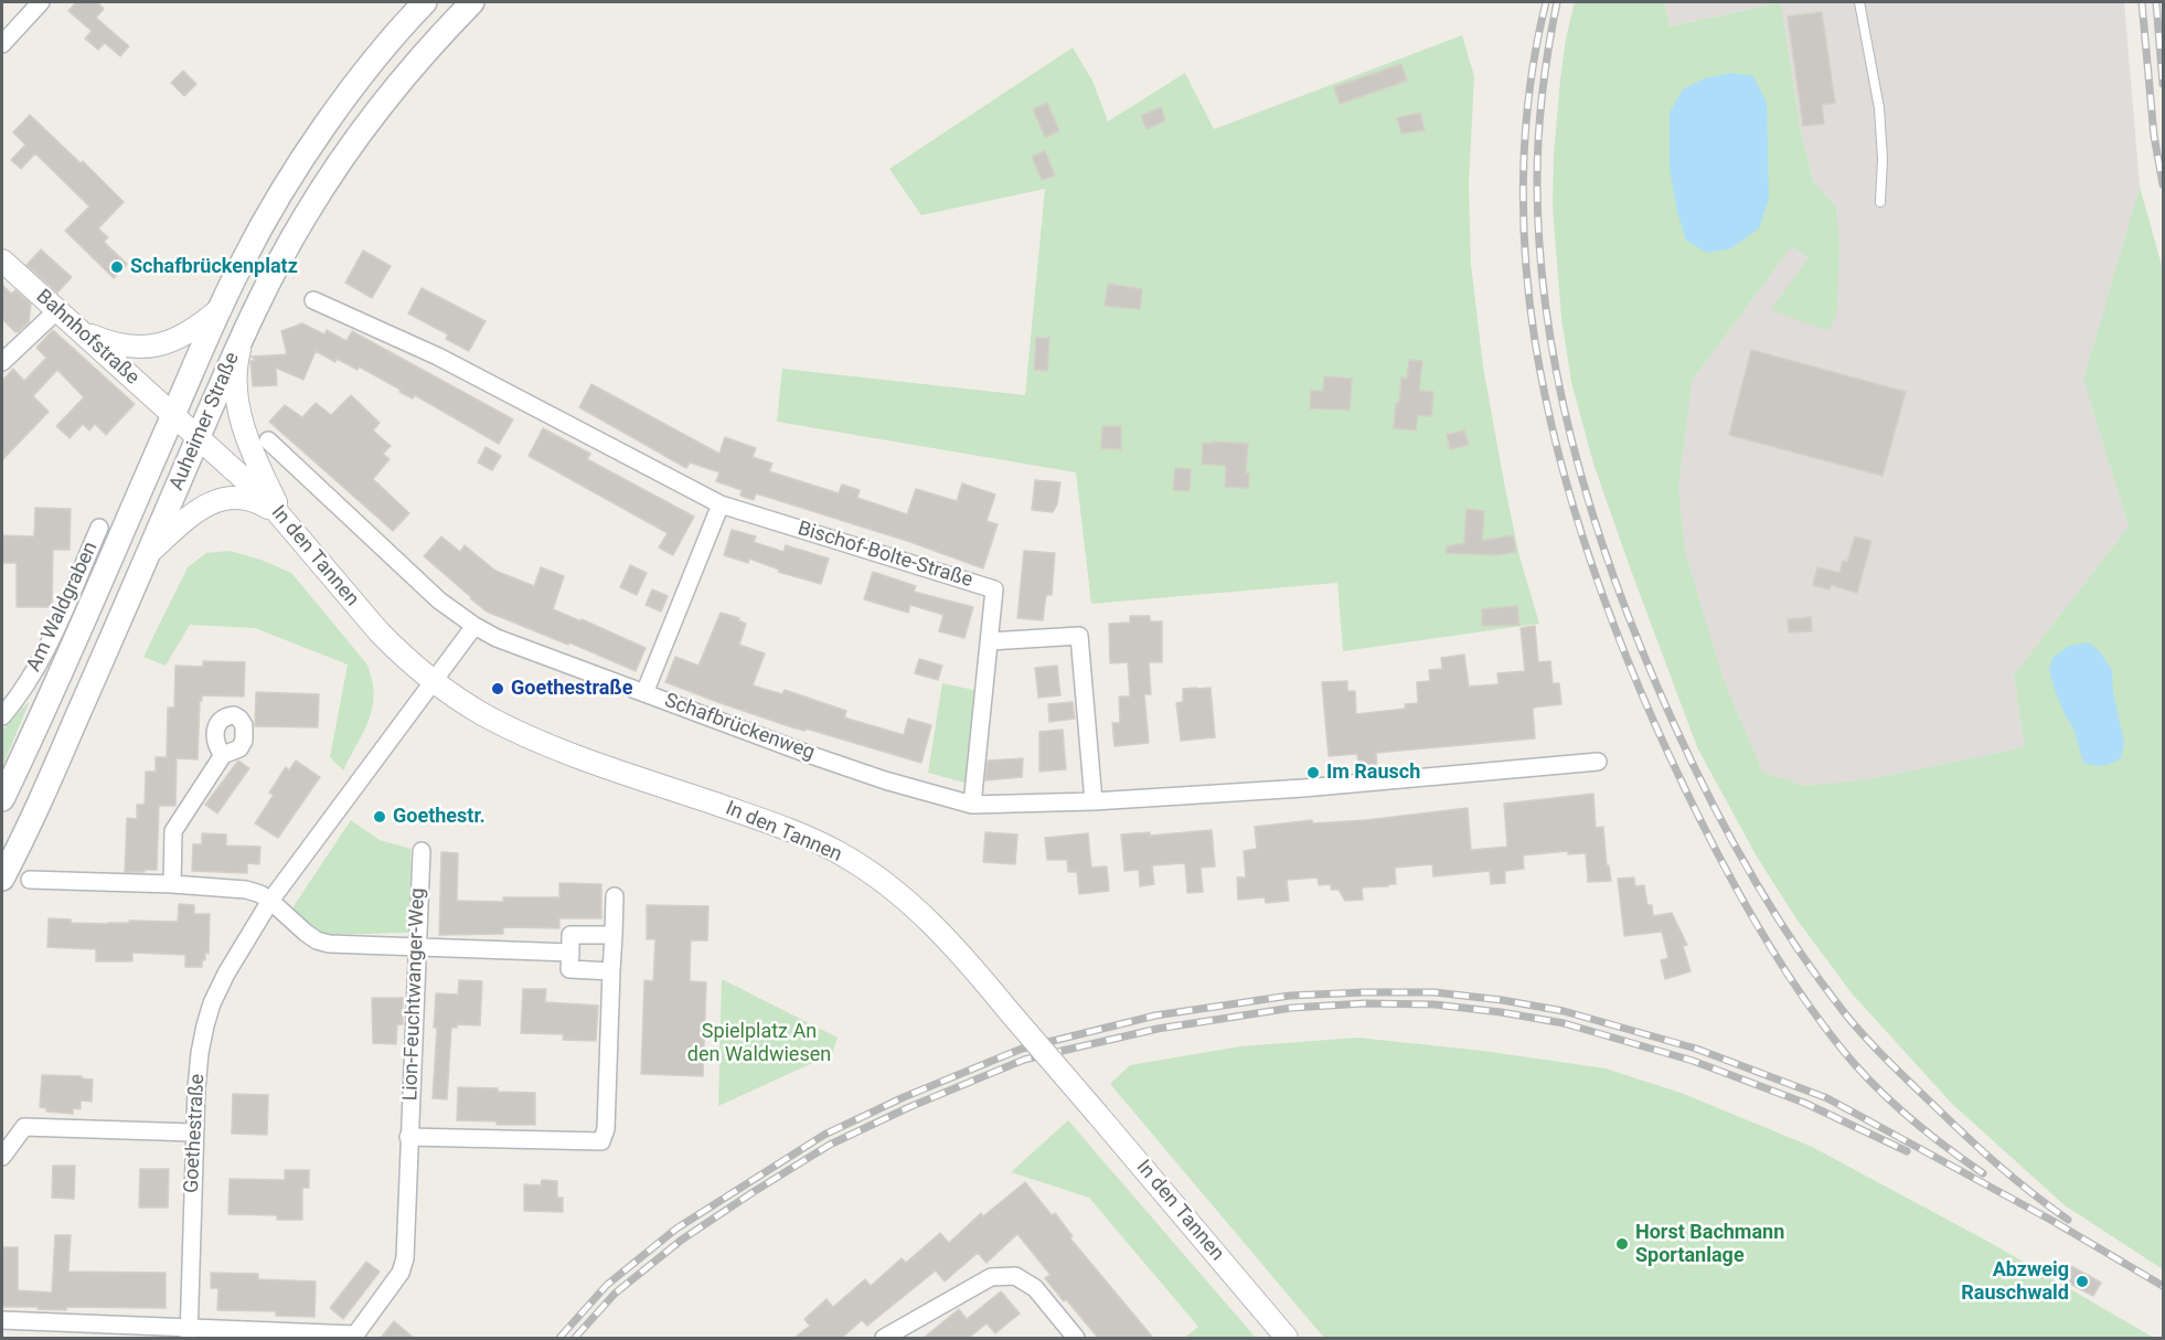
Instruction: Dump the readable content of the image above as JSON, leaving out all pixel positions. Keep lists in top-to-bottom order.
{
  "streets": {
    "main road": ["Auheimer Straße"],
    "street": [
      "Bahnhofstraße",
      "Bischof-Bolte-Straße",
      "In den Tannen",
      "Am Waldgraben",
      "Schafbrückenweg",
      "Lion-Feuchtwanger-Weg",
      "Goethestraße"
    ]
  },
  "crossings": [
    ["Bahnhofstraße", "Auheimer Straße"],
    ["Bahnhofstraße", "In den Tannen"],
    ["Auheimer Straße", "In den Tannen"],
    ["Bischof-Bolte-Straße", "Schafbrückenweg"],
    ["In den Tannen", "Goethestraße"],
    ["Schafbrückenweg", "Goethestraße"]
  ],
  "parks": ["Spielplatz An den Waldwiesen"],
  "places": [
    "Schafbrückenplatz",
    "Goethestraße",
    "Im Rausch",
    "Goethestr.",
    "Horst Bachmann Sportanlage",
    "Abzweig Rauschwald"
  ]
}
